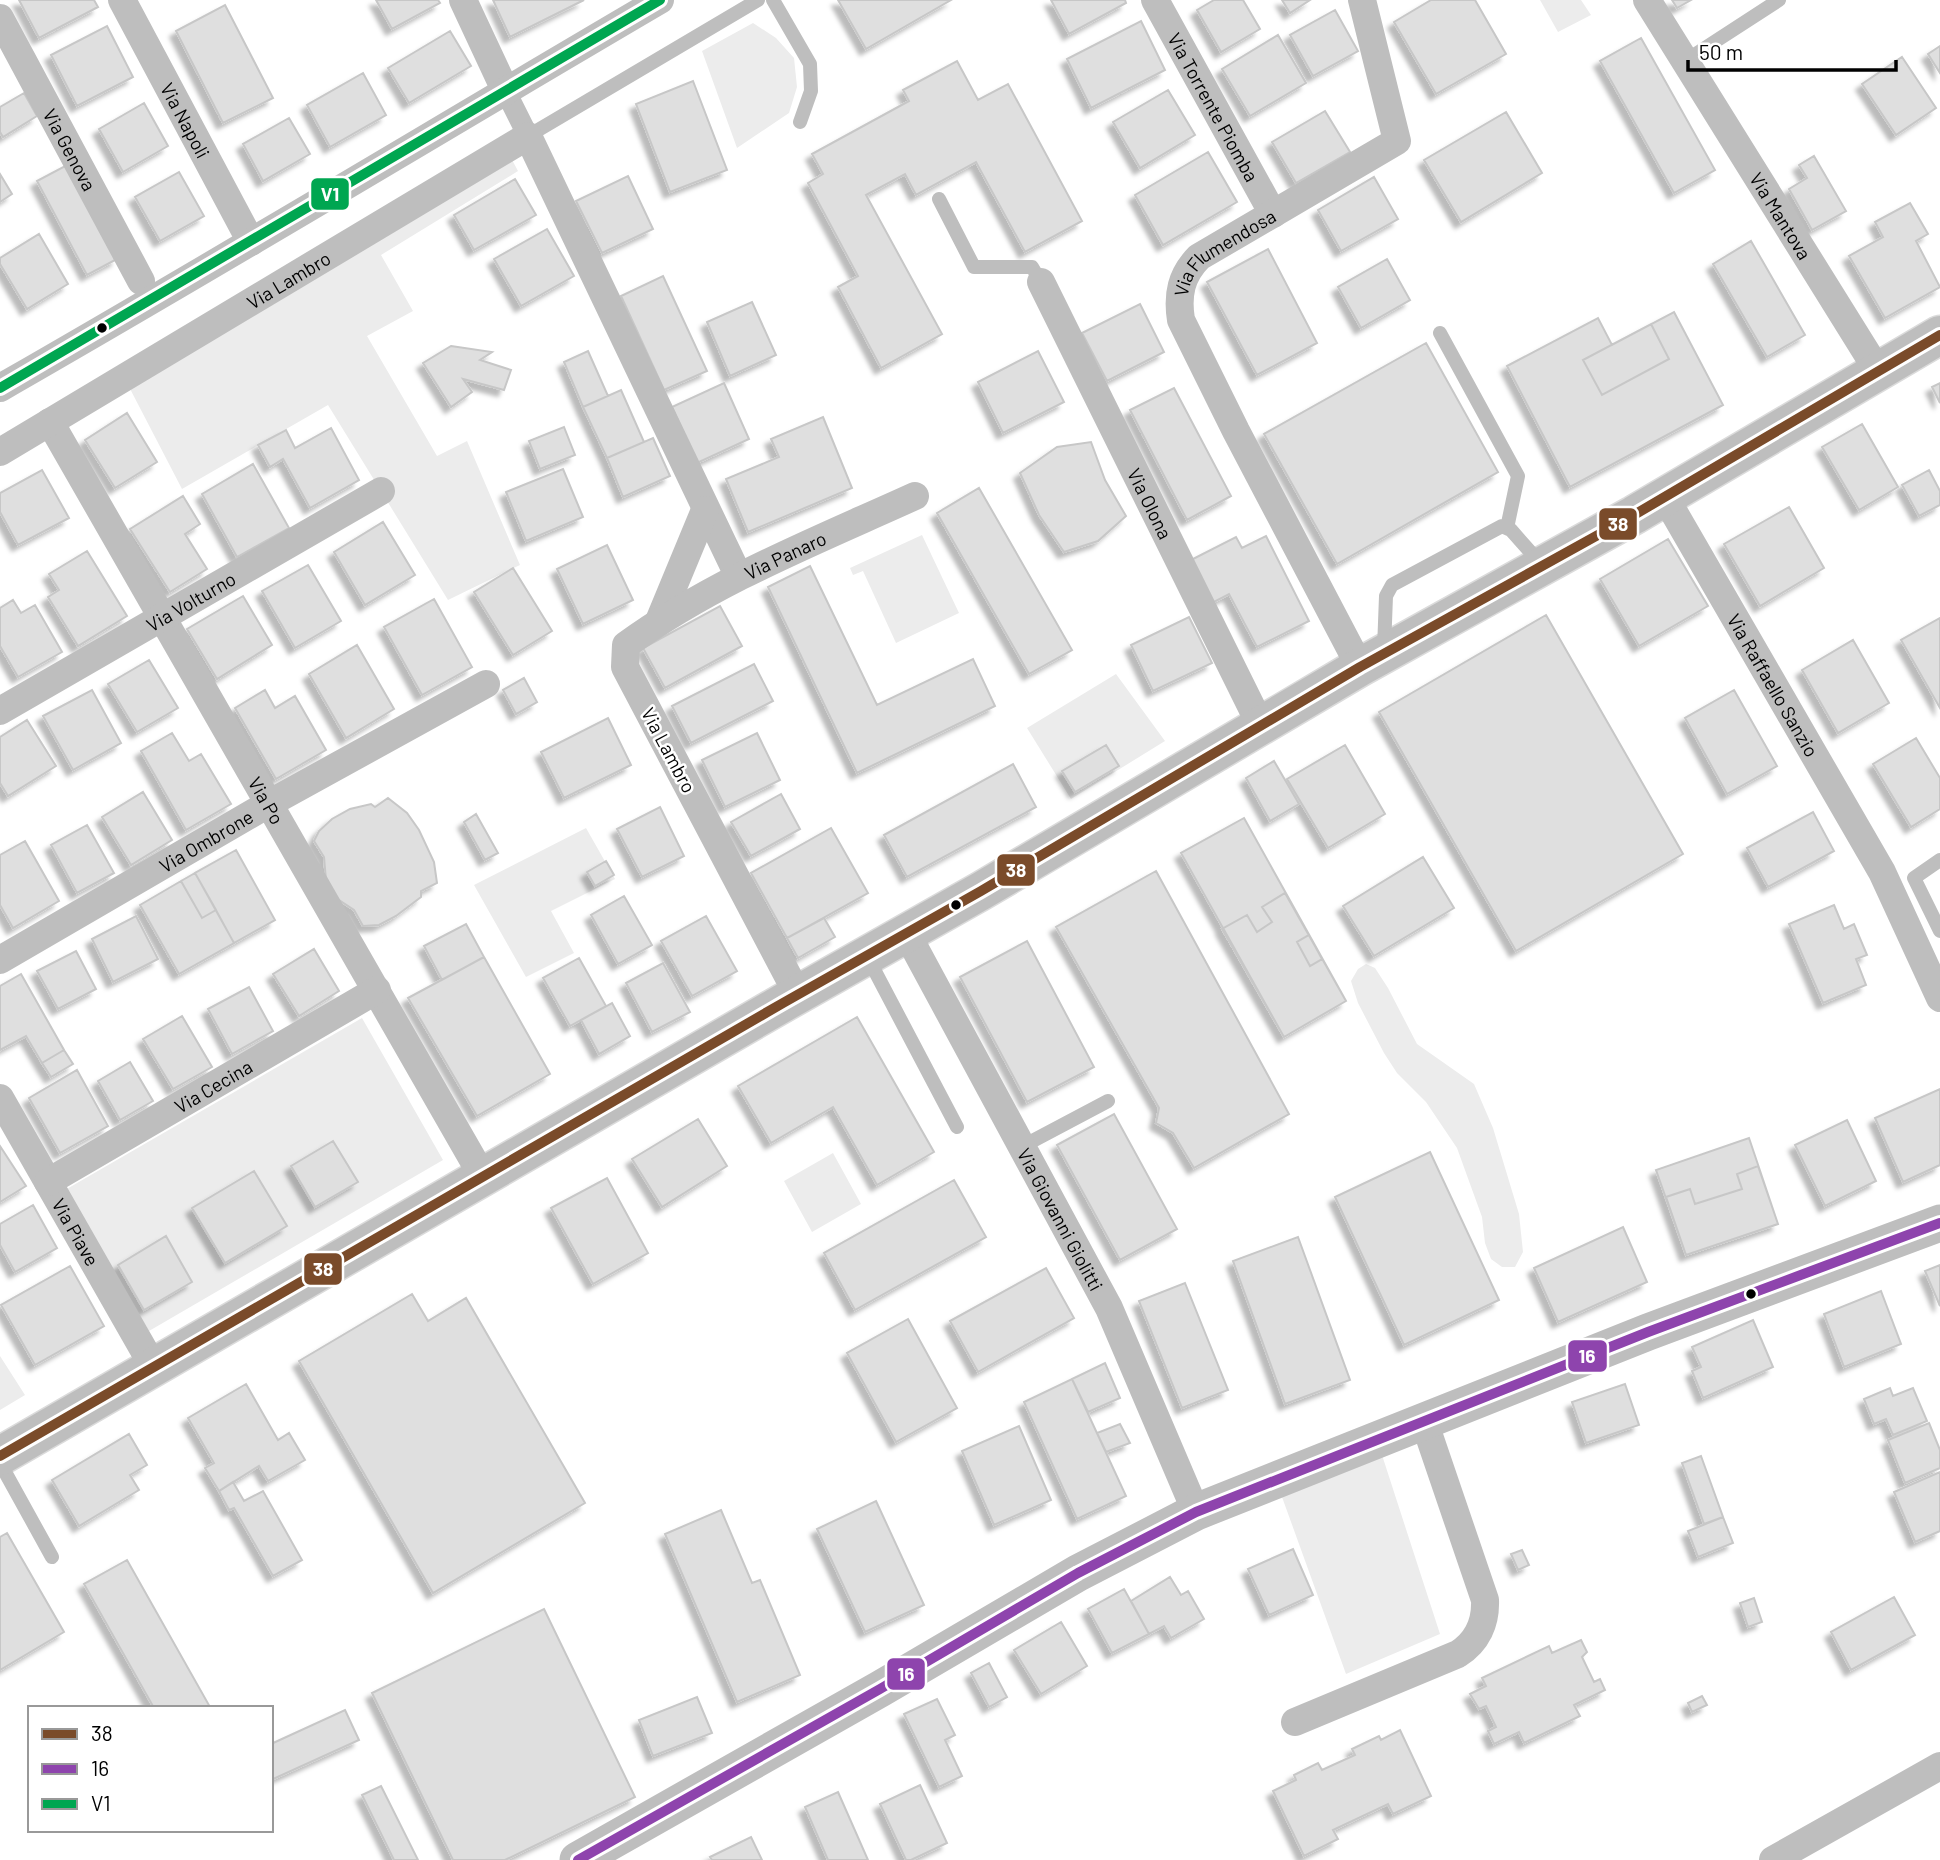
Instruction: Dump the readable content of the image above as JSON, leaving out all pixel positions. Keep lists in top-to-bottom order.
{
  "streets": {
    "street": [
      "Via Torrente Piomba",
      "Via Napoli",
      "Via Genova",
      "Via Mantova",
      "Via Flumendosa",
      "Via Lambro",
      "Via Olona",
      "Via Panaro",
      "Via Volturno",
      "Via Raffaello Sanzio",
      "Via Po",
      "Via Ombrone",
      "Via Cecina",
      "Via Giovanni Giolitti",
      "Via Piave"
    ]
  },
  "crossings": [
    ["Via Torrente Piomba", "Via Flumendosa"],
    ["Via Lambro", "Via Panaro"],
    ["Via Lambro", "Via Po"],
    ["Via Volturno", "Via Po"],
    ["Via Po", "Via Ombrone"],
    ["Via Po", "Via Cecina"],
    ["Via Cecina", "Via Piave"]
  ],
  "lines": ["transit line V1", "transit line 38", "transit line 16"],
  "legend": ["38", "16", "V1"],
  "scale_bar": "50 m"
}
